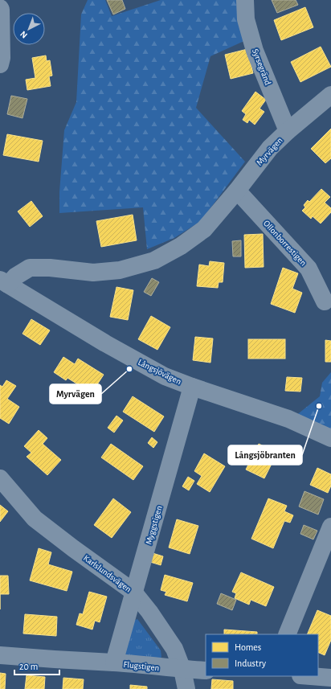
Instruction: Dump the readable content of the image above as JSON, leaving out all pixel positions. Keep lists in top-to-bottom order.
{
  "streets": {
    "street": [
      "Syrsegränd",
      "Myrvägen",
      "Ollonborrestigen",
      "Långsjövägen",
      "Myggstigen",
      "Karlslundsvägen",
      "Flugstigen"
    ]
  },
  "crossings": [
    ["Syrsegränd", "Myrvägen"],
    ["Myrvägen", "Ollonborrestigen"],
    ["Myrvägen", "Långsjövägen"],
    ["Långsjövägen", "Myggstigen"],
    ["Myggstigen", "Karlslundsvägen"],
    ["Myggstigen", "Flugstigen"],
    ["Karlslundsvägen", "Flugstigen"]
  ],
  "places": ["Myrvägen", "Långsjöbranten"],
  "legend": ["Homes", "Industry"],
  "scale_bar": "20 m",
  "north": "bottom left"
}
